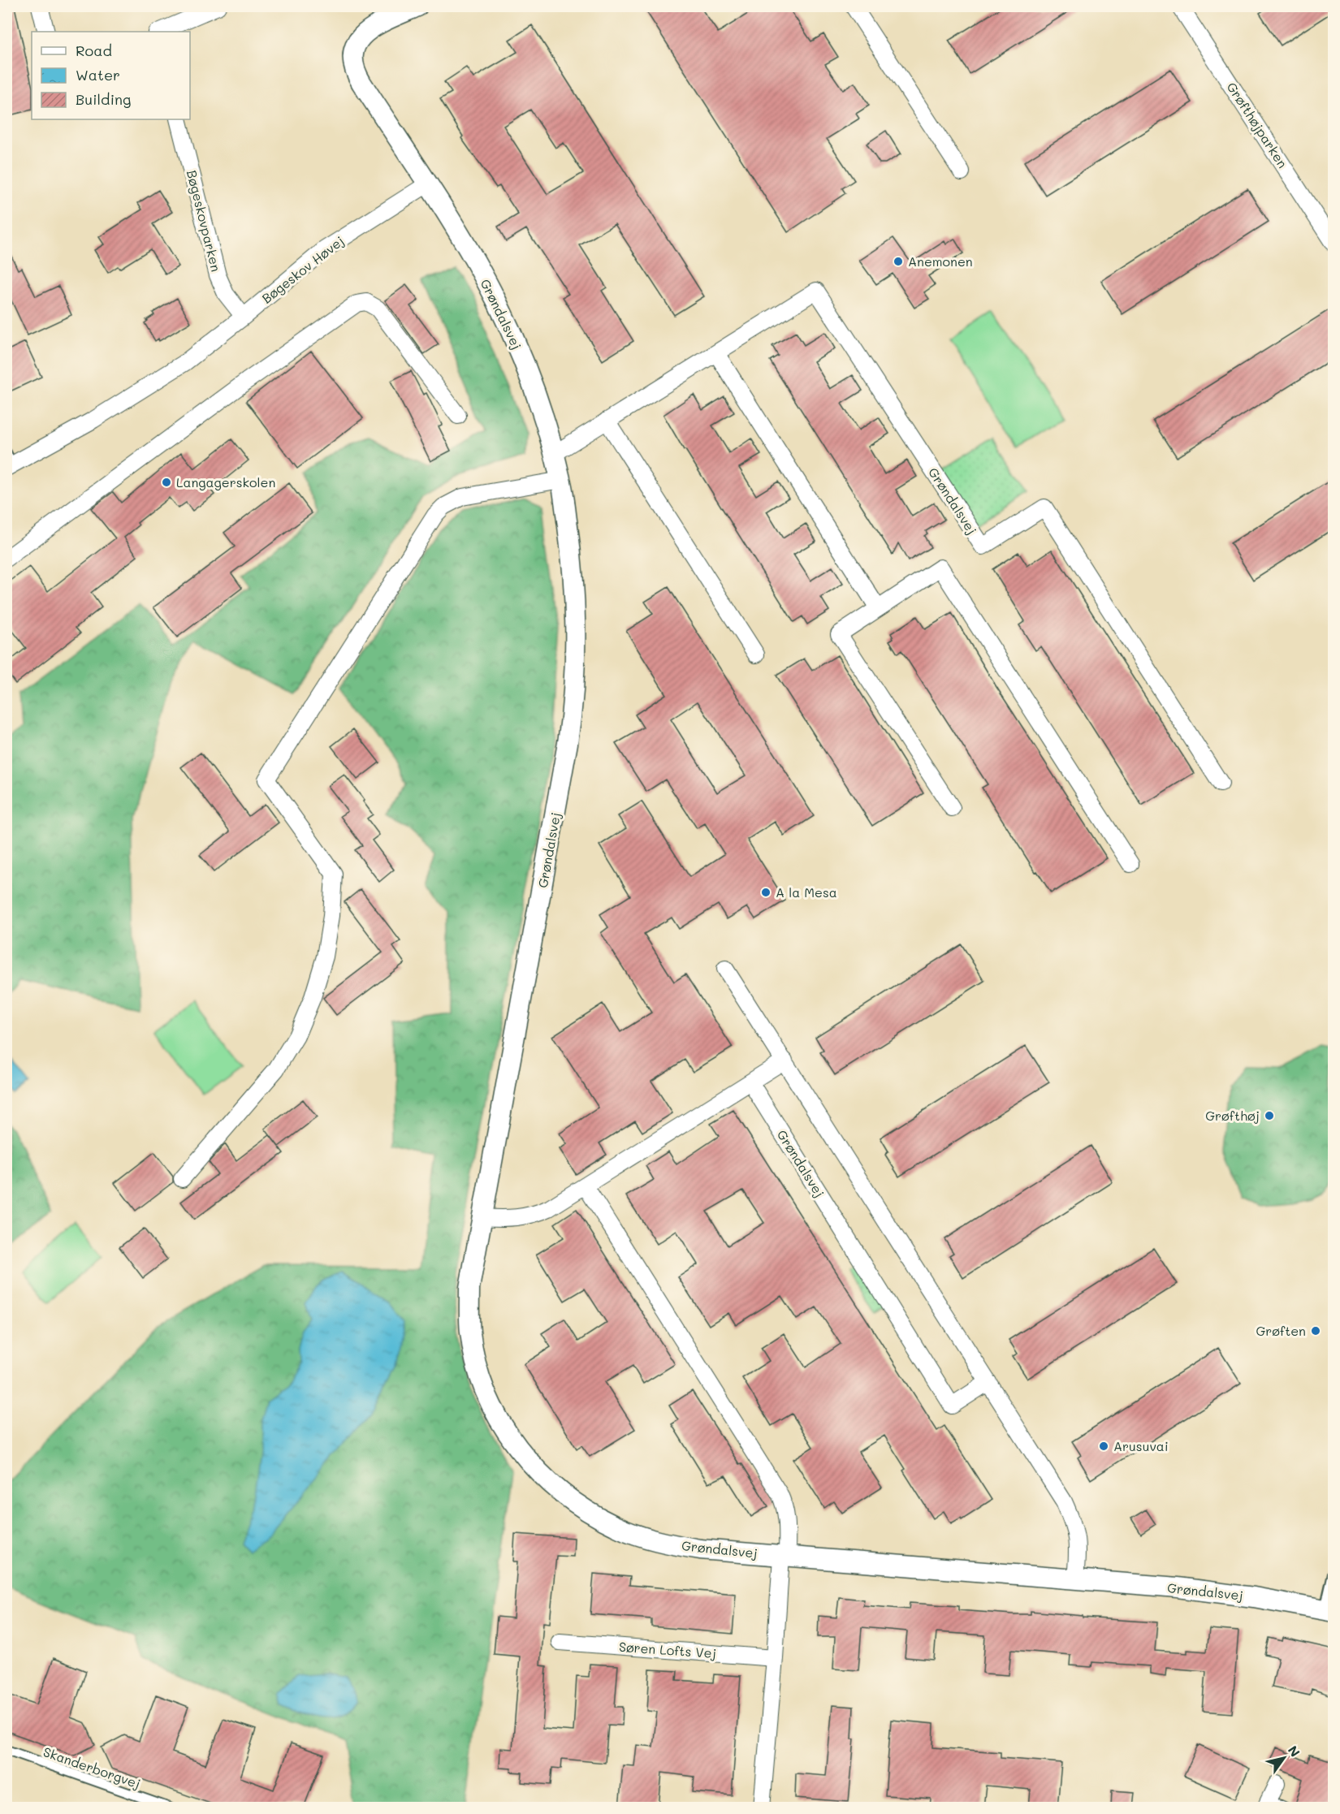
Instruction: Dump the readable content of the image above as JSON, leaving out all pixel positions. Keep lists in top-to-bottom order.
{
  "streets": {
    "street": [
      "Grøfthøjparken",
      "Bøgeskovparken",
      "Bøgeskov Høvej",
      "Grøndalsvej",
      "Søren Lofts Vej"
    ],
    "lane": ["Skanderborgvej"]
  },
  "crossings": [
    ["Bøgeskovparken", "Bøgeskov Høvej"],
    ["Bøgeskov Høvej", "Grøndalsvej"]
  ],
  "places": [
    "Anemonen",
    "Langagerskolen",
    "A la Mesa",
    "Grøfthøj",
    "Grøften",
    "Arusuvai"
  ],
  "legend": ["Road", "Water", "Building"],
  "north": "top right"
}
